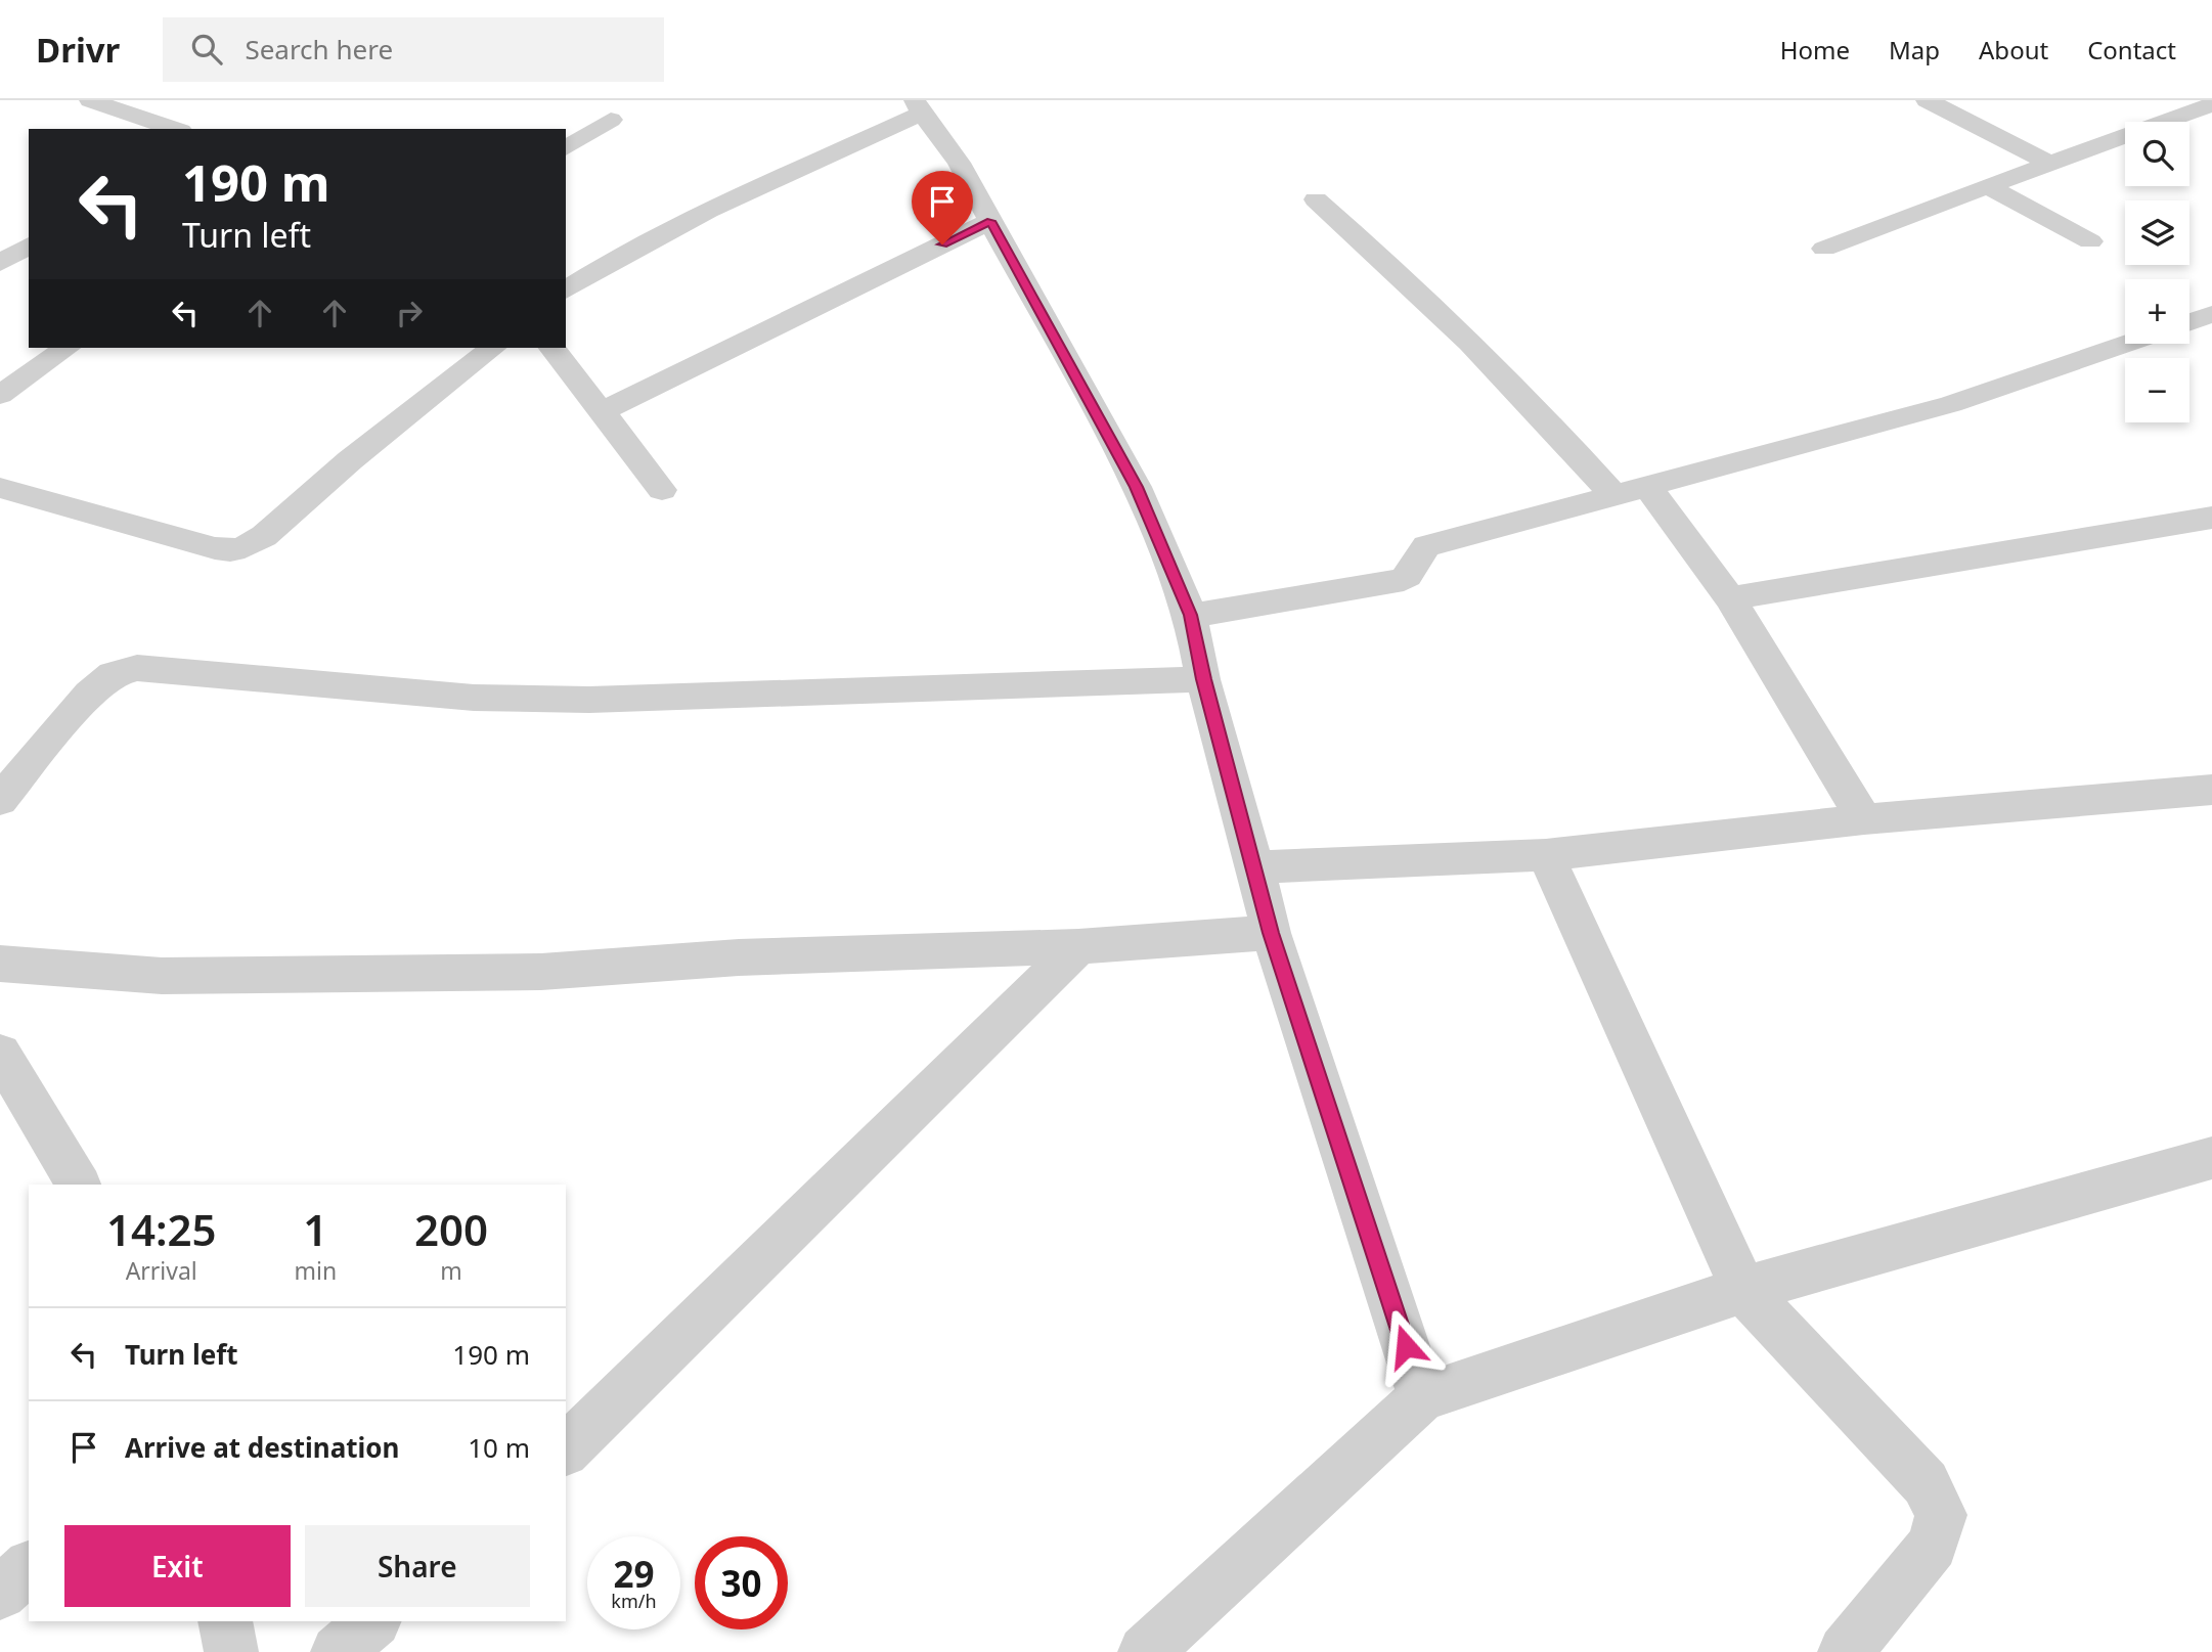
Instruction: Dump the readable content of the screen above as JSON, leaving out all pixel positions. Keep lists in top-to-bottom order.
{
  "page": {
    "header": "Drivr",
    "search": "Search here",
    "nav": [
      "Home",
      "Map",
      "About",
      "Contact"
    ],
    "map_buttons": ["+", "−"],
    "turn": ["190 m", "Turn left"],
    "eta": [
      "14:25",
      "Arrival",
      "1",
      "min",
      "200",
      "m"
    ],
    "list": [
      {
        "name": "Turn left",
        "value": "190 m"
      },
      {
        "name": "Arrive at destination",
        "value": "10 m"
      }
    ],
    "buttons": ["Exit", "Share"],
    "speed": "29 km/h",
    "limit": "30"
  }
}
